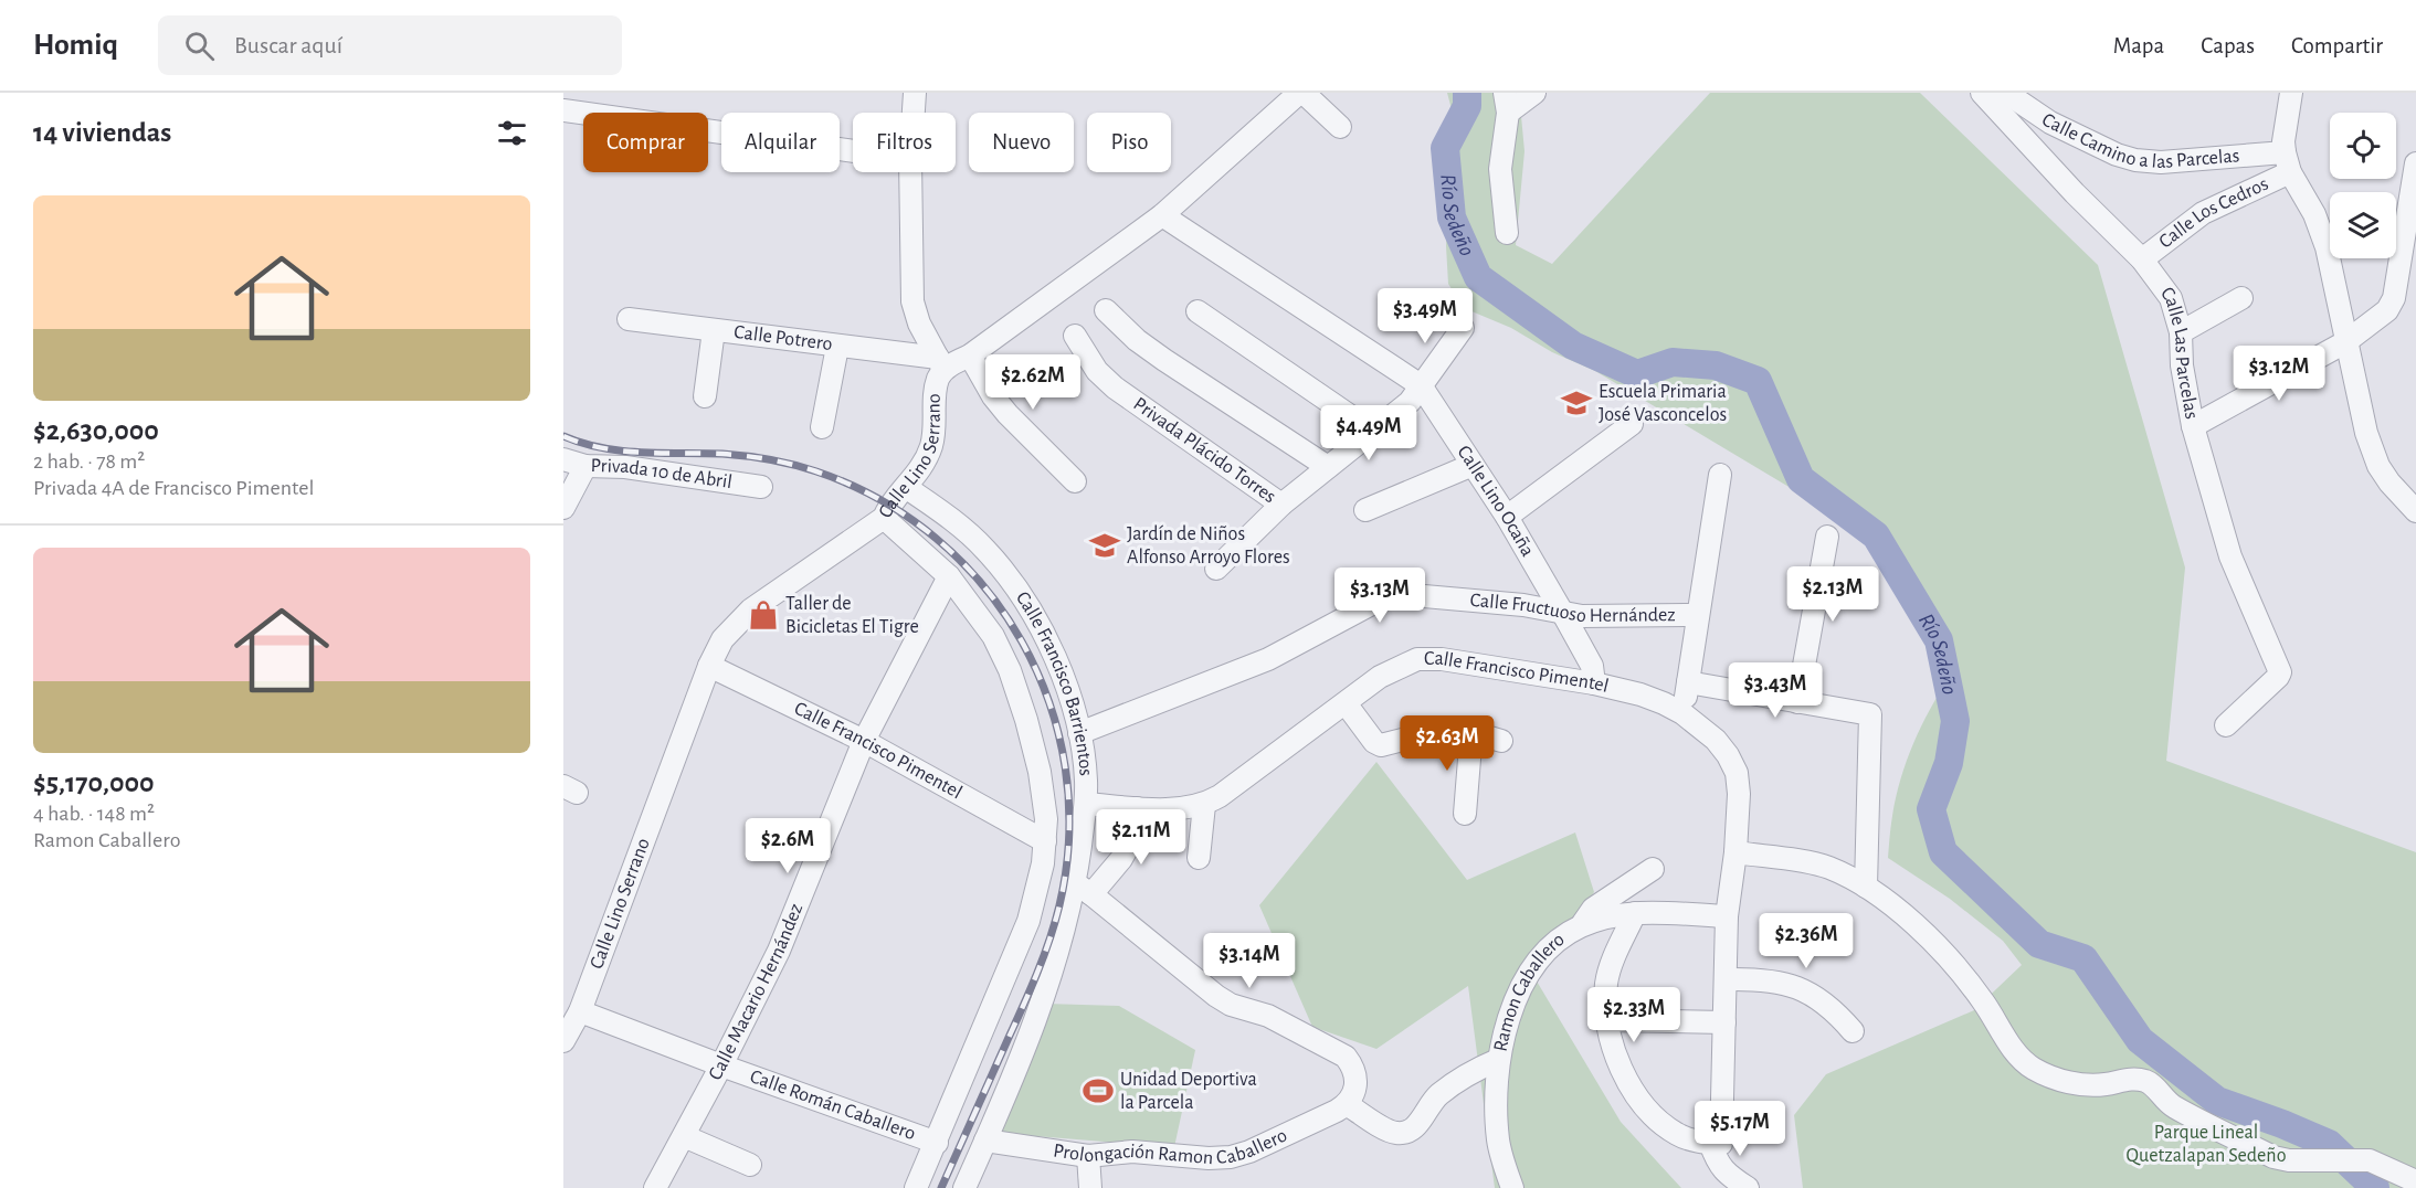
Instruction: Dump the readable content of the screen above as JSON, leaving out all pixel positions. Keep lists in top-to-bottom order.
{
  "streets": {
    "street": [
      "Calle Camino a las Parcelas",
      "Calle Los Cedros",
      "Calle Potrero",
      "Calle Las Parcelas",
      "Privada Plácido Torres",
      "Calle Lino Serrano",
      "Privada 10 de Abril",
      "Calle Lino Ocaña",
      "Calle Fructuoso Hernández",
      "Calle Francisco Pimentel",
      "Calle Francisco Barrientos",
      "Calle Macario Hernández",
      "Ramon Caballero",
      "Calle Román Caballero",
      "Prolongación Ramon Caballero"
    ]
  },
  "crossings": [
    ["Calle Camino a las Parcelas", "Calle Los Cedros"],
    ["Calle Los Cedros", "Calle Las Parcelas"],
    ["Calle Potrero", "Calle Lino Serrano"],
    ["Calle Lino Serrano", "Calle Lino Ocaña"],
    ["Calle Lino Serrano", "Calle Francisco Pimentel"],
    ["Calle Lino Serrano", "Calle Francisco Barrientos"],
    ["Calle Lino Serrano", "Calle Román Caballero"],
    ["Calle Lino Ocaña", "Calle Fructuoso Hernández"],
    ["Calle Lino Ocaña", "Calle Francisco Pimentel"],
    ["Calle Fructuoso Hernández", "Calle Francisco Barrientos"],
    ["Calle Francisco Pimentel", "Calle Francisco Barrientos"],
    ["Calle Francisco Pimentel", "Calle Macario Hernández"],
    ["Calle Francisco Pimentel", "Ramon Caballero"],
    ["Calle Francisco Barrientos", "Calle Macario Hernández"],
    ["Calle Francisco Barrientos", "Calle Román Caballero"],
    ["Calle Francisco Barrientos", "Prolongación Ramon Caballero"],
    ["Calle Macario Hernández", "Calle Román Caballero"],
    ["Ramon Caballero", "Prolongación Ramon Caballero"]
  ],
  "water": ["Río Sedeño"],
  "parks": ["Parque Lineal Quetzalapan Sedeño"],
  "places": {
    "school or university": ["Escuela Primaria José Vasconcelos", "Jardín de Niños Alfonso Arroyo Flores"],
    "shop": ["Taller de Bicicletas El Tigre"],
    "sports": ["Unidad Deportiva la Parcela"]
  },
  "page": {
    "header": "Homiq",
    "search": "Buscar aquí",
    "nav": ["Mapa", "Capas", "Compartir"],
    "heading": "14 viviendas",
    "chip": [
      "Comprar",
      "Alquilar",
      "Filtros",
      "Nuevo",
      "Piso"
    ],
    "list": [
      {
        "name": "$2,630,000",
        "note": "2 hab. · 78 m² · Privada 4A de Francisco Pimentel"
      },
      {
        "name": "$5,170,000",
        "note": "4 hab. · 148 m² · Ramon Caballero"
      }
    ],
    "price": [
      "$3.49M",
      "$3.12M",
      "$2.62M",
      "$4.49M",
      "$2.13M",
      "$3.13M",
      "$3.43M",
      "$2.63M",
      "$2.11M",
      "$2.6M",
      "$2.36M",
      "$3.14M",
      "$2.33M",
      "$5.17M"
    ]
  }
}
